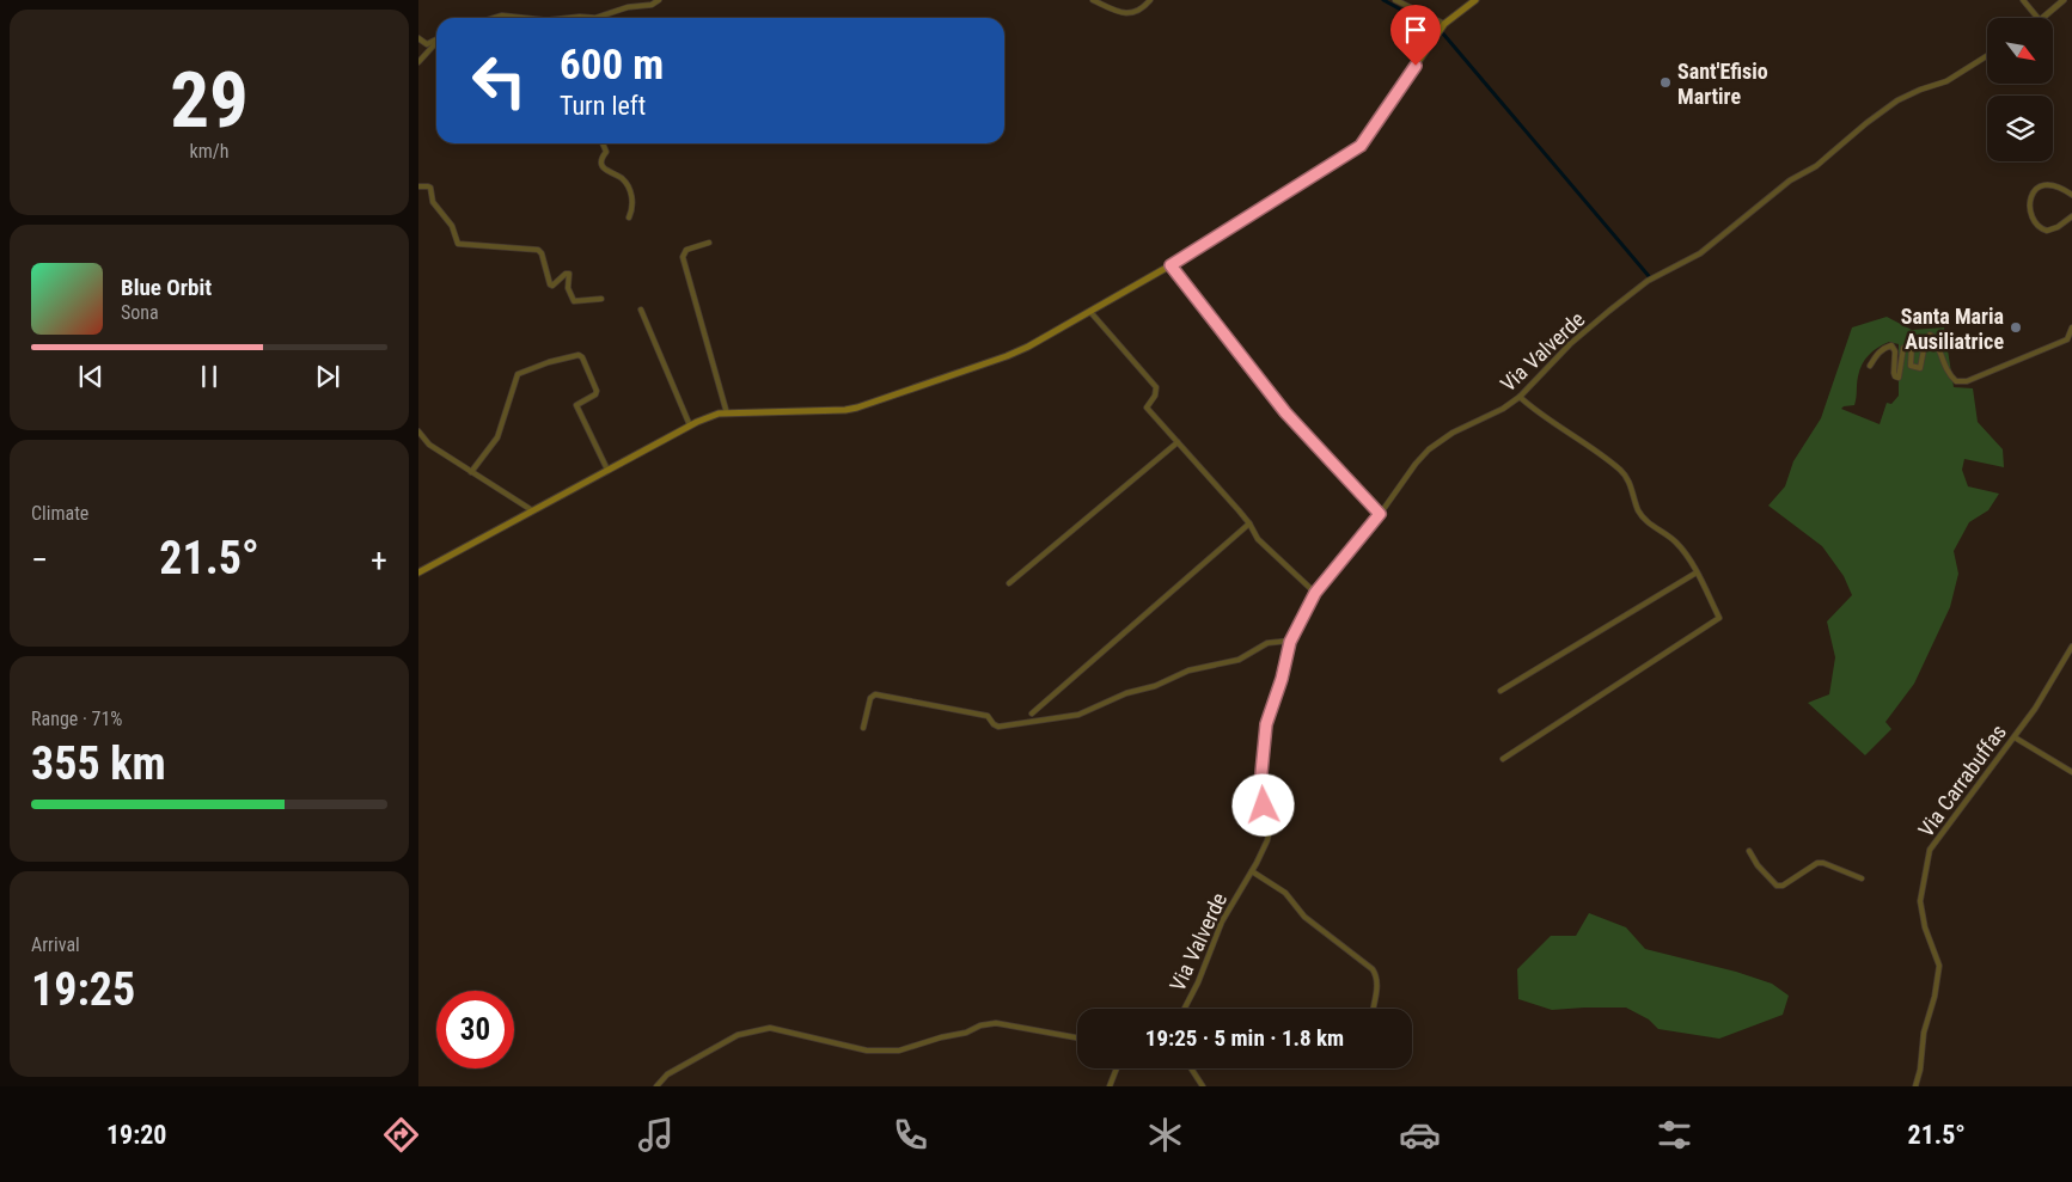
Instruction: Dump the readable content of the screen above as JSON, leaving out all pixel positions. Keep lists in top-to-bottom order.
{
  "streets": {
    "street": ["Via Valverde", "Via Carrabuffas"]
  },
  "places": ["Sant'Efisio Martire", "Santa Maria Ausiliatrice"],
  "north": "bottom right",
  "page": {
    "tile": [
      ["29", "km/h"],
      "Climate",
      ["Range · 71%", "355 km"],
      ["Arrival", "19:25"]
    ],
    "turn": ["600 m", "Turn left"],
    "song": ["Blue Orbit", "Sona"],
    "heat": ["−", "21.5°", "+"],
    "limit": "30",
    "trip": "19:25 · 5 min · 1.8 km",
    "tabs": ["19:20", "21.5°"]
  }
}
